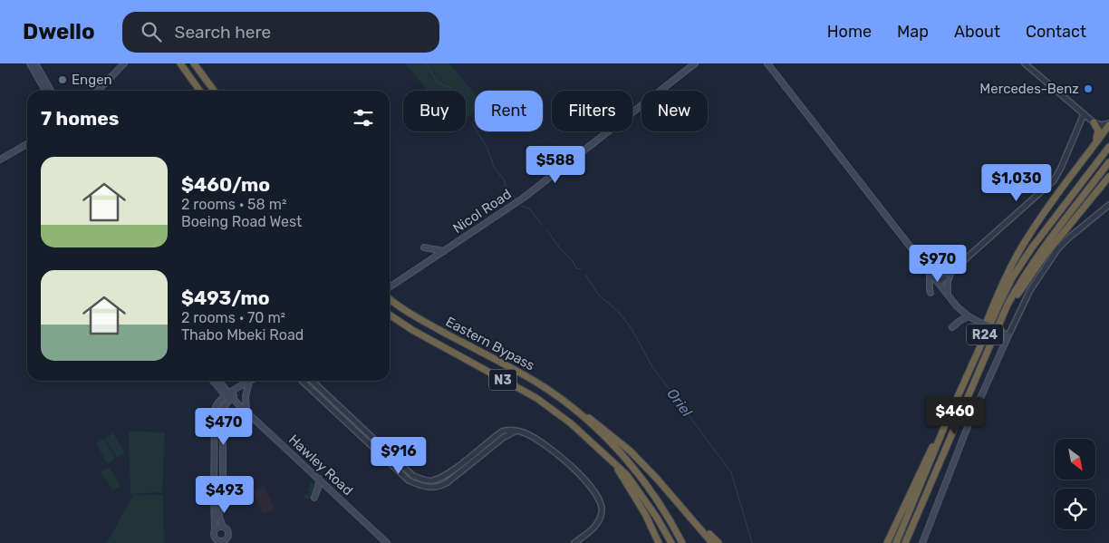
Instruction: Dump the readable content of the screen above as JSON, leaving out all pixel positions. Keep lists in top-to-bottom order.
{
  "streets": {
    "highway": ["R24", "Eastern Bypass", "N3"],
    "main road": ["Nicol Road", "Hawley Road"]
  },
  "water": ["Oriel"],
  "places": ["Engen", "Mercedes-Benz"],
  "north": "bottom right",
  "page": {
    "header": "Dwello",
    "search": "Search here",
    "nav": [
      "Home",
      "Map",
      "About",
      "Contact"
    ],
    "chip": [
      "Buy",
      "Rent",
      "Filters",
      "New"
    ],
    "heading": "7 homes",
    "list": [
      {
        "name": "$460/mo",
        "note": "2 rooms · 58 m² · Boeing Road West"
      },
      {
        "name": "$493/mo",
        "note": "2 rooms · 70 m² · Thabo Mbeki Road"
      }
    ],
    "price": [
      "$588",
      "$1,030",
      "$970",
      "$460",
      "$470",
      "$916",
      "$493"
    ]
  }
}
